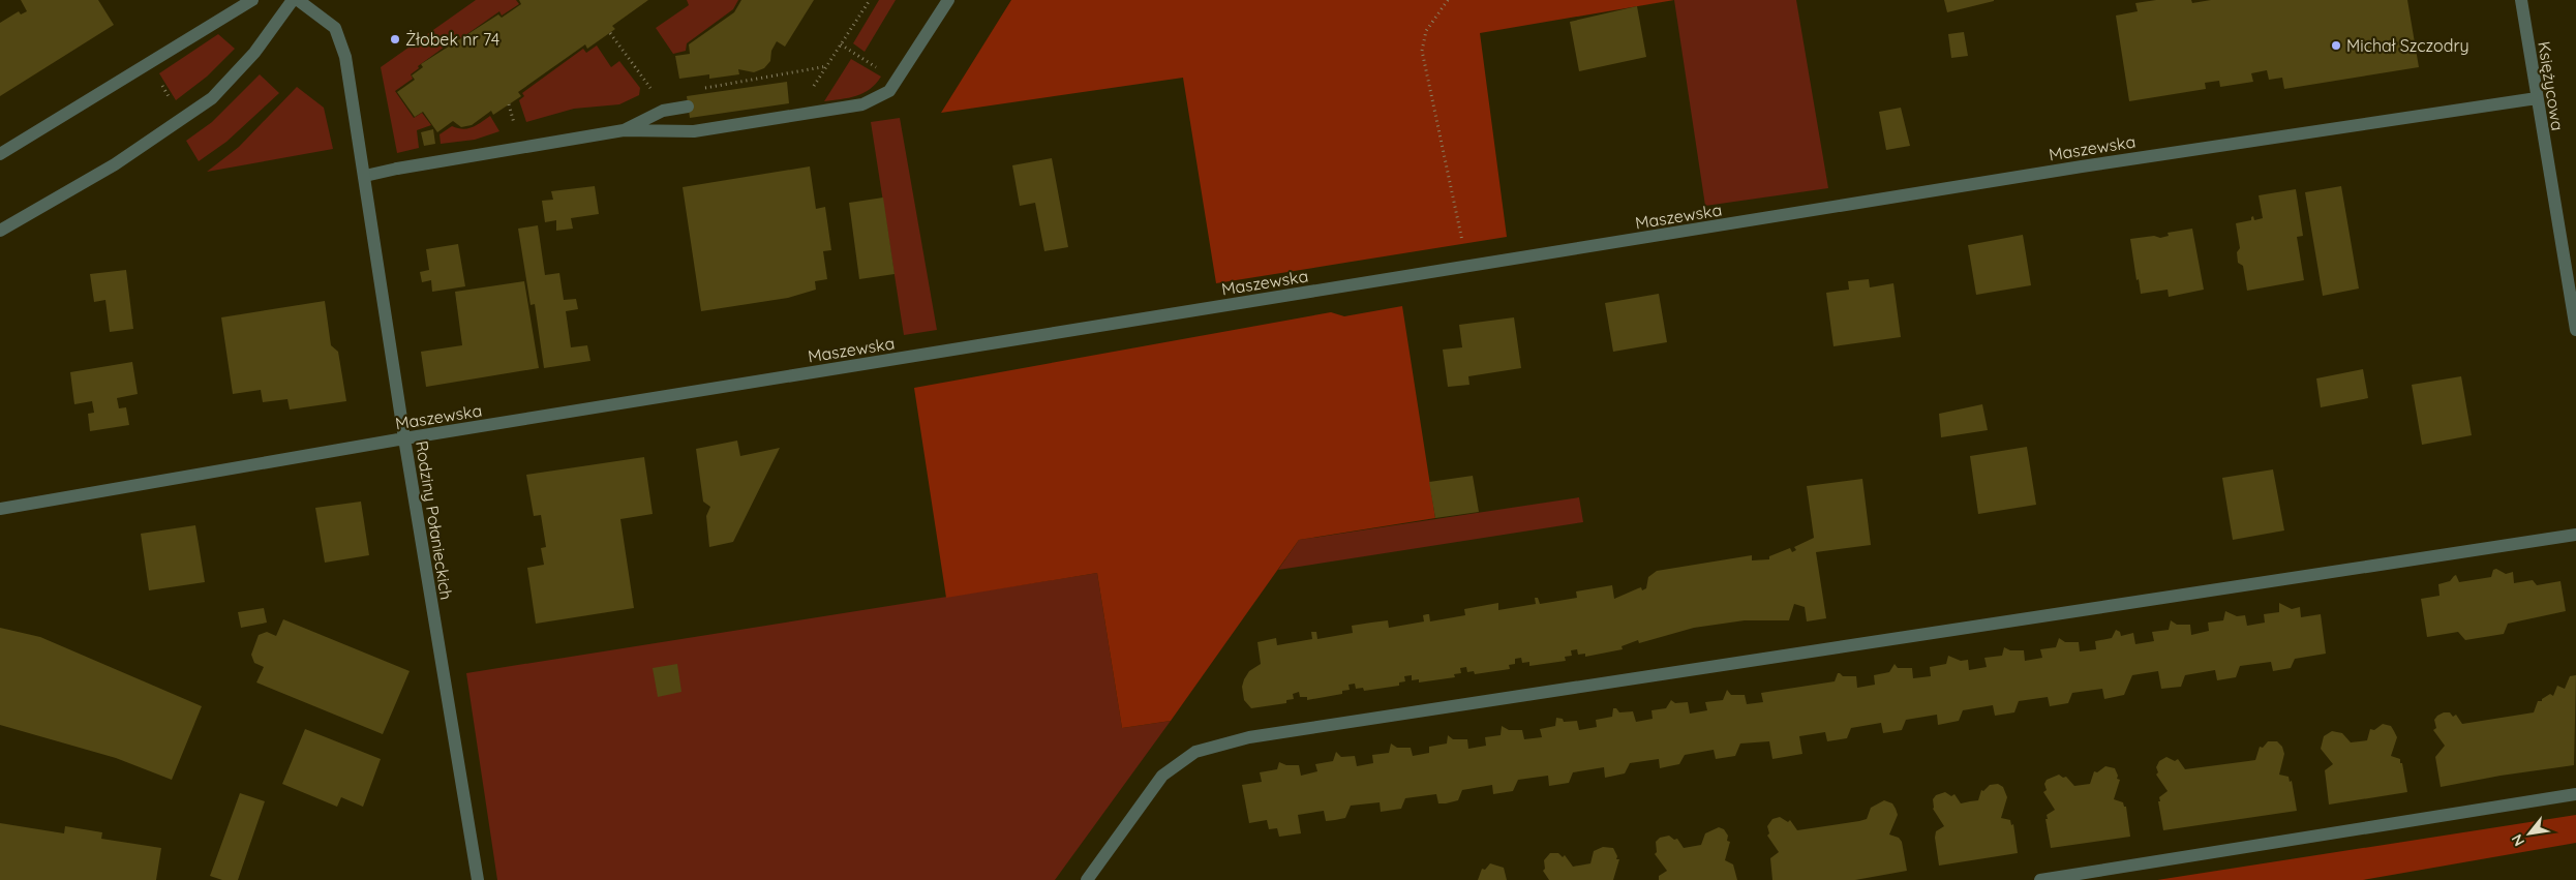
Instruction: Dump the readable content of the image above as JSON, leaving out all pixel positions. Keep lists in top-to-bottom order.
{
  "streets": {
    "street": ["Księżycowa", "Maszewska", "Rodziny Połanieckich"]
  },
  "crossings": [
    ["Księżycowa", "Maszewska"],
    ["Maszewska", "Rodziny Połanieckich"]
  ],
  "places": ["Żłobek nr 74", "Michał Szczodry"],
  "north": "bottom left"
}
